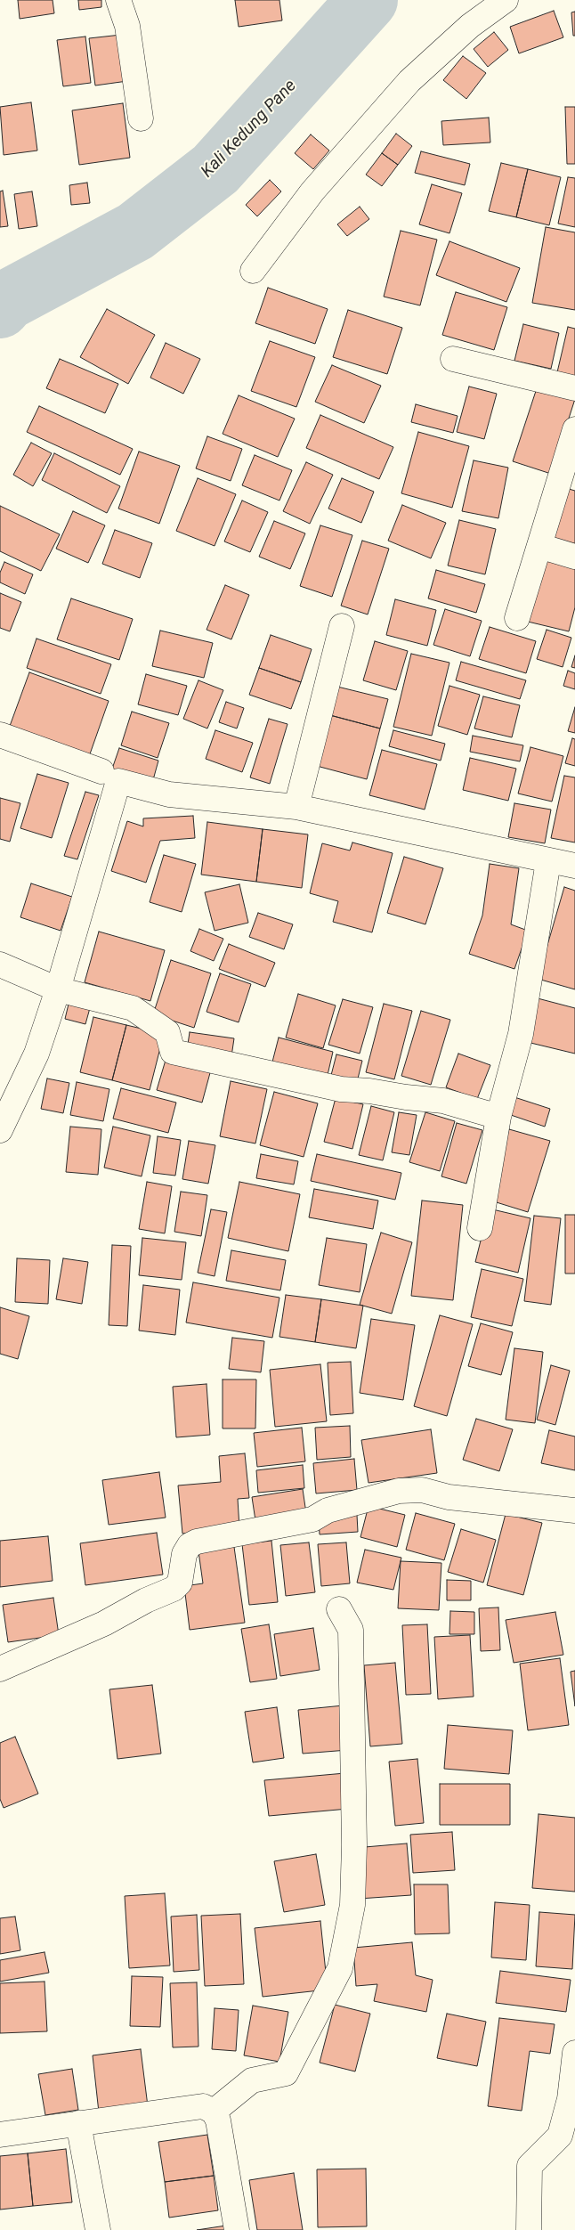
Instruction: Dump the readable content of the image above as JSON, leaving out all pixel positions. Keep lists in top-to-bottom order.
{
  "water": ["Kali Kedung Pane"]
}
